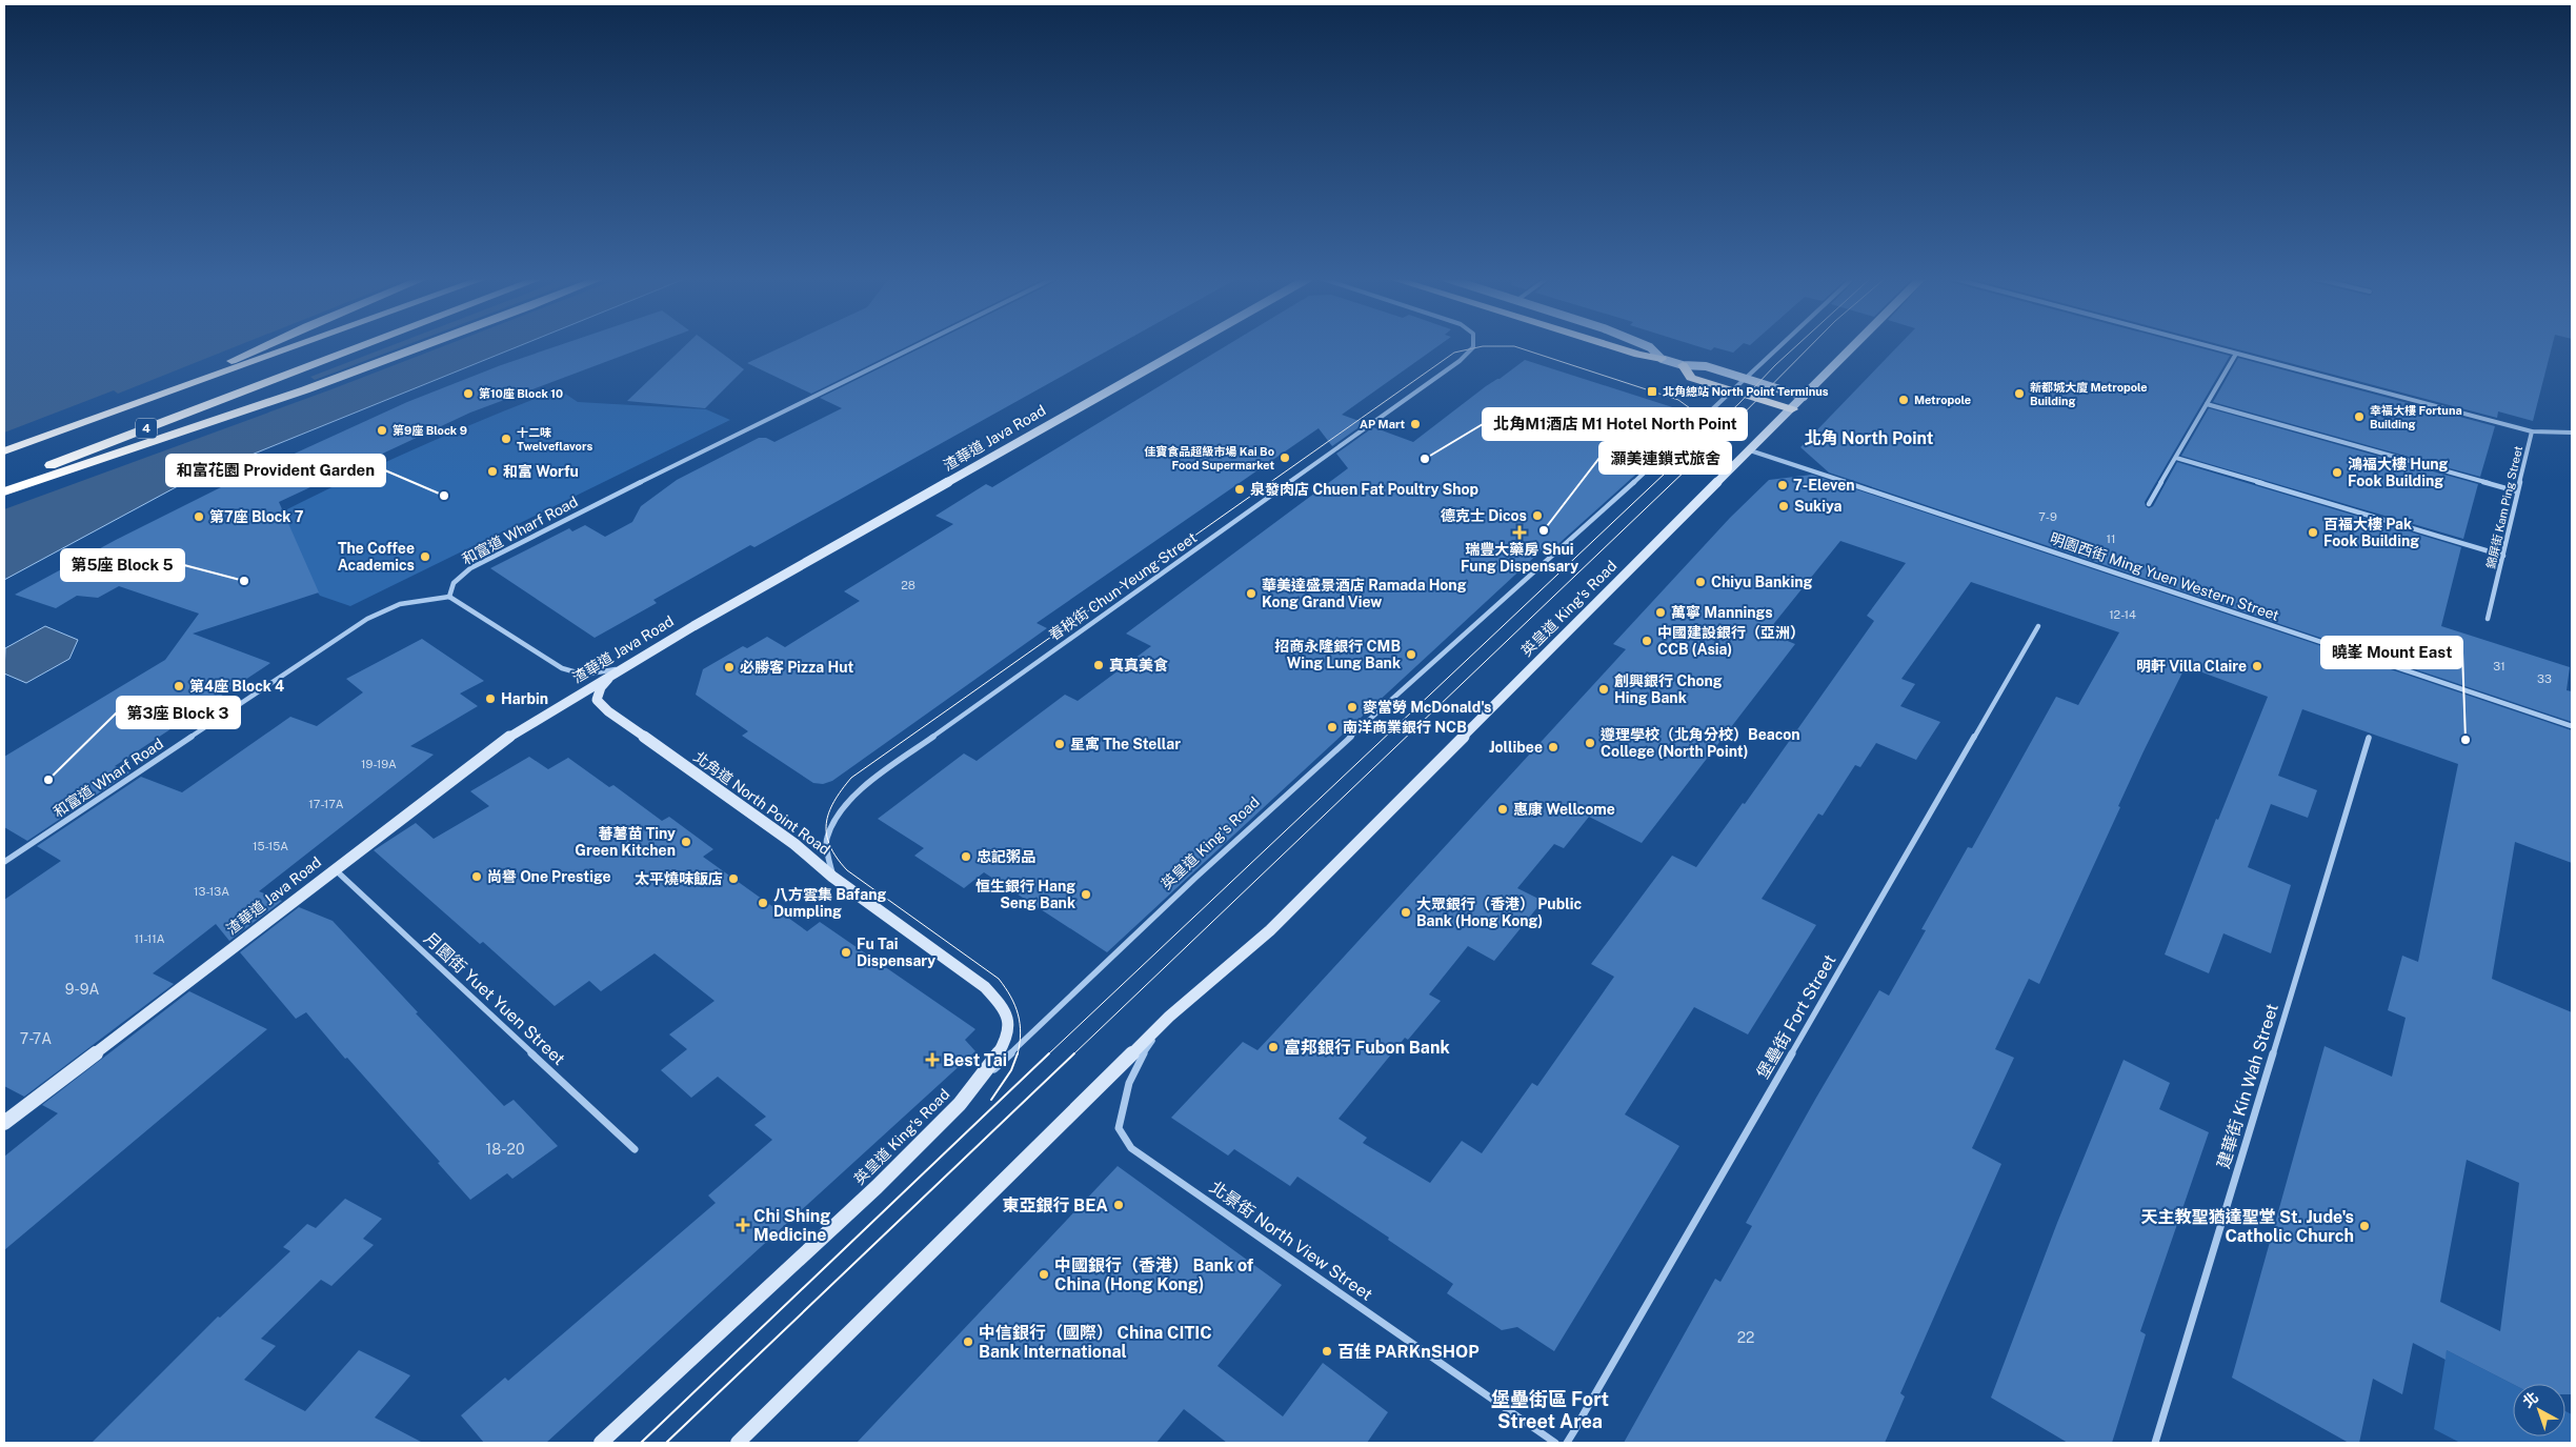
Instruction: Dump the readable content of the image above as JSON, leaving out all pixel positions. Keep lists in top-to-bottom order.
{
  "streets": {
    "highway": ["4"],
    "main road": ["渣華道 Java Road", "英皇道 King's Road", "北角道 North Point Road"],
    "street": [
      "錦屏街 Kam Ping Street",
      "和富道 Wharf Road",
      "明園西街 Ming Yuen Western Street",
      "春秧街 Chun Yeung Street",
      "月園街 Yuet Yuen Street",
      "堡壘街 Fort Street",
      "建華街 Kin Wah Street",
      "北景街 North View Street"
    ]
  },
  "crossings": [
    ["渣華道 Java Road", "北角道 North Point Road"],
    ["渣華道 Java Road", "月園街 Yuet Yuen Street"],
    ["明園西街 Ming Yuen Western Street", "英皇道 King's Road"],
    ["春秧街 Chun Yeung Street", "北角道 North Point Road"],
    ["英皇道 King's Road", "北角道 North Point Road"],
    ["英皇道 King's Road", "北景街 North View Street"]
  ],
  "districts": ["北角 North Point", "堡壘街區 Fort Street Area"],
  "places": {
    "transit": ["北角總站 North Point Terminus"],
    "other": [
      "第10座 Block 10",
      "新都城大廈 Metropole Building",
      "Metropole",
      "幸福大樓 Fortuna Building",
      "AP Mart",
      "第9座 Block 9",
      "十二味 Twelveflavors",
      "佳寶食品超級市場 Kai Bo Food Supermarket",
      "北角M1酒店 M1 Hotel North Point",
      "和富 Worfu",
      "鴻福大樓 Hung Fook Building",
      "7-Eleven",
      "泉發肉店 Chuen Fat Poultry Shop",
      "和富花園 Provident Garden",
      "Sukiya",
      "德克士 Dicos",
      "第7座 Block 7",
      "灝美連鎖式旅舍",
      "百福大樓 Pak Fook Building",
      "The Coffee Academics",
      "第5座 Block 5",
      "Chiyu Banking",
      "華美達盛景酒店 Ramada Hong Kong Grand View",
      "萬寧 Mannings",
      "中國建設銀行（亞洲） CCB (Asia)",
      "招商永隆銀行 CMB Wing Lung Bank",
      "真真美食",
      "明軒 Villa Claire",
      "必勝客 Pizza Hut",
      "第4座 Block 4",
      "創興銀行 Chong Hing Bank",
      "Harbin",
      "麥當勞 McDonald's",
      "南洋商業銀行 NCB",
      "曉峯 Mount East",
      "遵理學校（北角分校）Beacon College (North Point)",
      "星寓 The Stellar",
      "Jollibee",
      "第3座 Block 3",
      "惠康 Wellcome",
      "蕃薯苗 Tiny Green Kitchen",
      "忠記粥品",
      "尚譽 One Prestige",
      "太平燒味飯店",
      "恒生銀行 Hang Seng Bank",
      "八方雲集 Bafang Dumpling",
      "大眾銀行（香港） Public Bank (Hong Kong)",
      "Fu Tai Dispensary",
      "富邦銀行 Fubon Bank",
      "東亞銀行 BEA",
      "天主教聖猶達聖堂 St. Jude's Catholic Church",
      "中國銀行（香港） Bank of China (Hong Kong)",
      "中信銀行（國際） China CITIC Bank International",
      "百佳 PARKnSHOP"
    ],
    "health": ["瑞豐大藥房 Shui Fung Dispensary", "Best Tai", "Chi Shing Medicine"]
  },
  "house_numbers": [
    "7-9",
    "11",
    "28",
    "12-14",
    "31",
    "33",
    "19-19A",
    "17-17A",
    "15-15A",
    "13-13A",
    "11-11A",
    "9-9A",
    "7-7A",
    "18-20",
    "22"
  ],
  "north": "top left"
}
